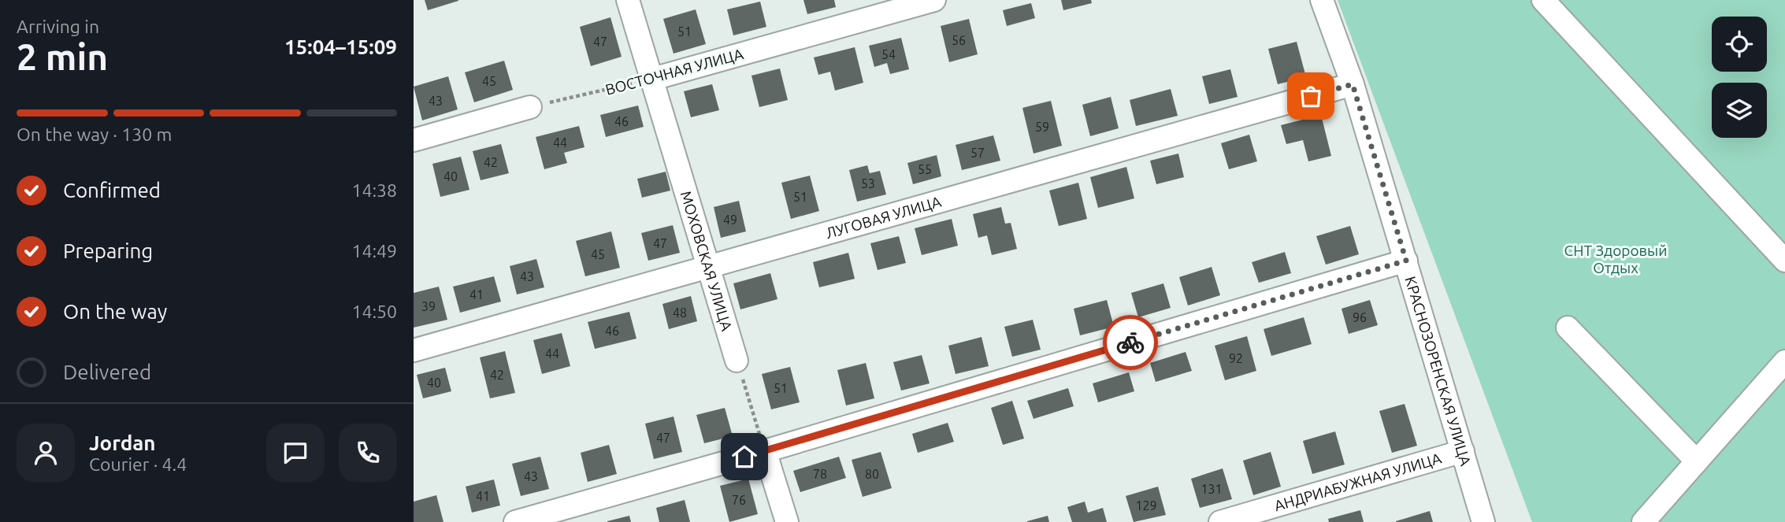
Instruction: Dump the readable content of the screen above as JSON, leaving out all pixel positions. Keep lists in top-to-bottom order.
{
  "streets": {
    "street": [
      "ВОСТОЧНАЯ УЛИЦА",
      "ЛУГОВАЯ УЛИЦА",
      "МОХОВСКАЯ УЛИЦА",
      "КРАСНОЗОРЕНСКАЯ УЛИЦА",
      "АНДРИАБУЖНАЯ УЛИЦА"
    ]
  },
  "crossings": [
    ["ВОСТОЧНАЯ УЛИЦА", "МОХОВСКАЯ УЛИЦА"],
    ["ЛУГОВАЯ УЛИЦА", "МОХОВСКАЯ УЛИЦА"],
    ["ЛУГОВАЯ УЛИЦА", "КРАСНОЗОРЕНСКАЯ УЛИЦА"],
    ["КРАСНОЗОРЕНСКАЯ УЛИЦА", "АНДРИАБУЖНАЯ УЛИЦА"]
  ],
  "parks": ["СНТ Здоровый Отдых"],
  "house_numbers": [
    "51",
    "56",
    "47",
    "54",
    "45",
    "43",
    "46",
    "59",
    "44",
    "57",
    "42",
    "55",
    "40",
    "53",
    "51",
    "49",
    "47",
    "45",
    "43",
    "41",
    "39",
    "48",
    "96",
    "46",
    "44",
    "92",
    "42",
    "40",
    "51",
    "47",
    "78",
    "80",
    "43",
    "131",
    "41",
    "76",
    "129"
  ],
  "page": {
    "heading": ["2 min", "Arriving in", "15:04–15:09"],
    "panel": ["Jordan", "Courier · 4.4"],
    "bar": "On the way · 130 m",
    "list": [
      ["Confirmed", "14:38"],
      ["Preparing", "14:49"],
      ["On the way", "14:50"],
      "Delivered"
    ]
  }
}
